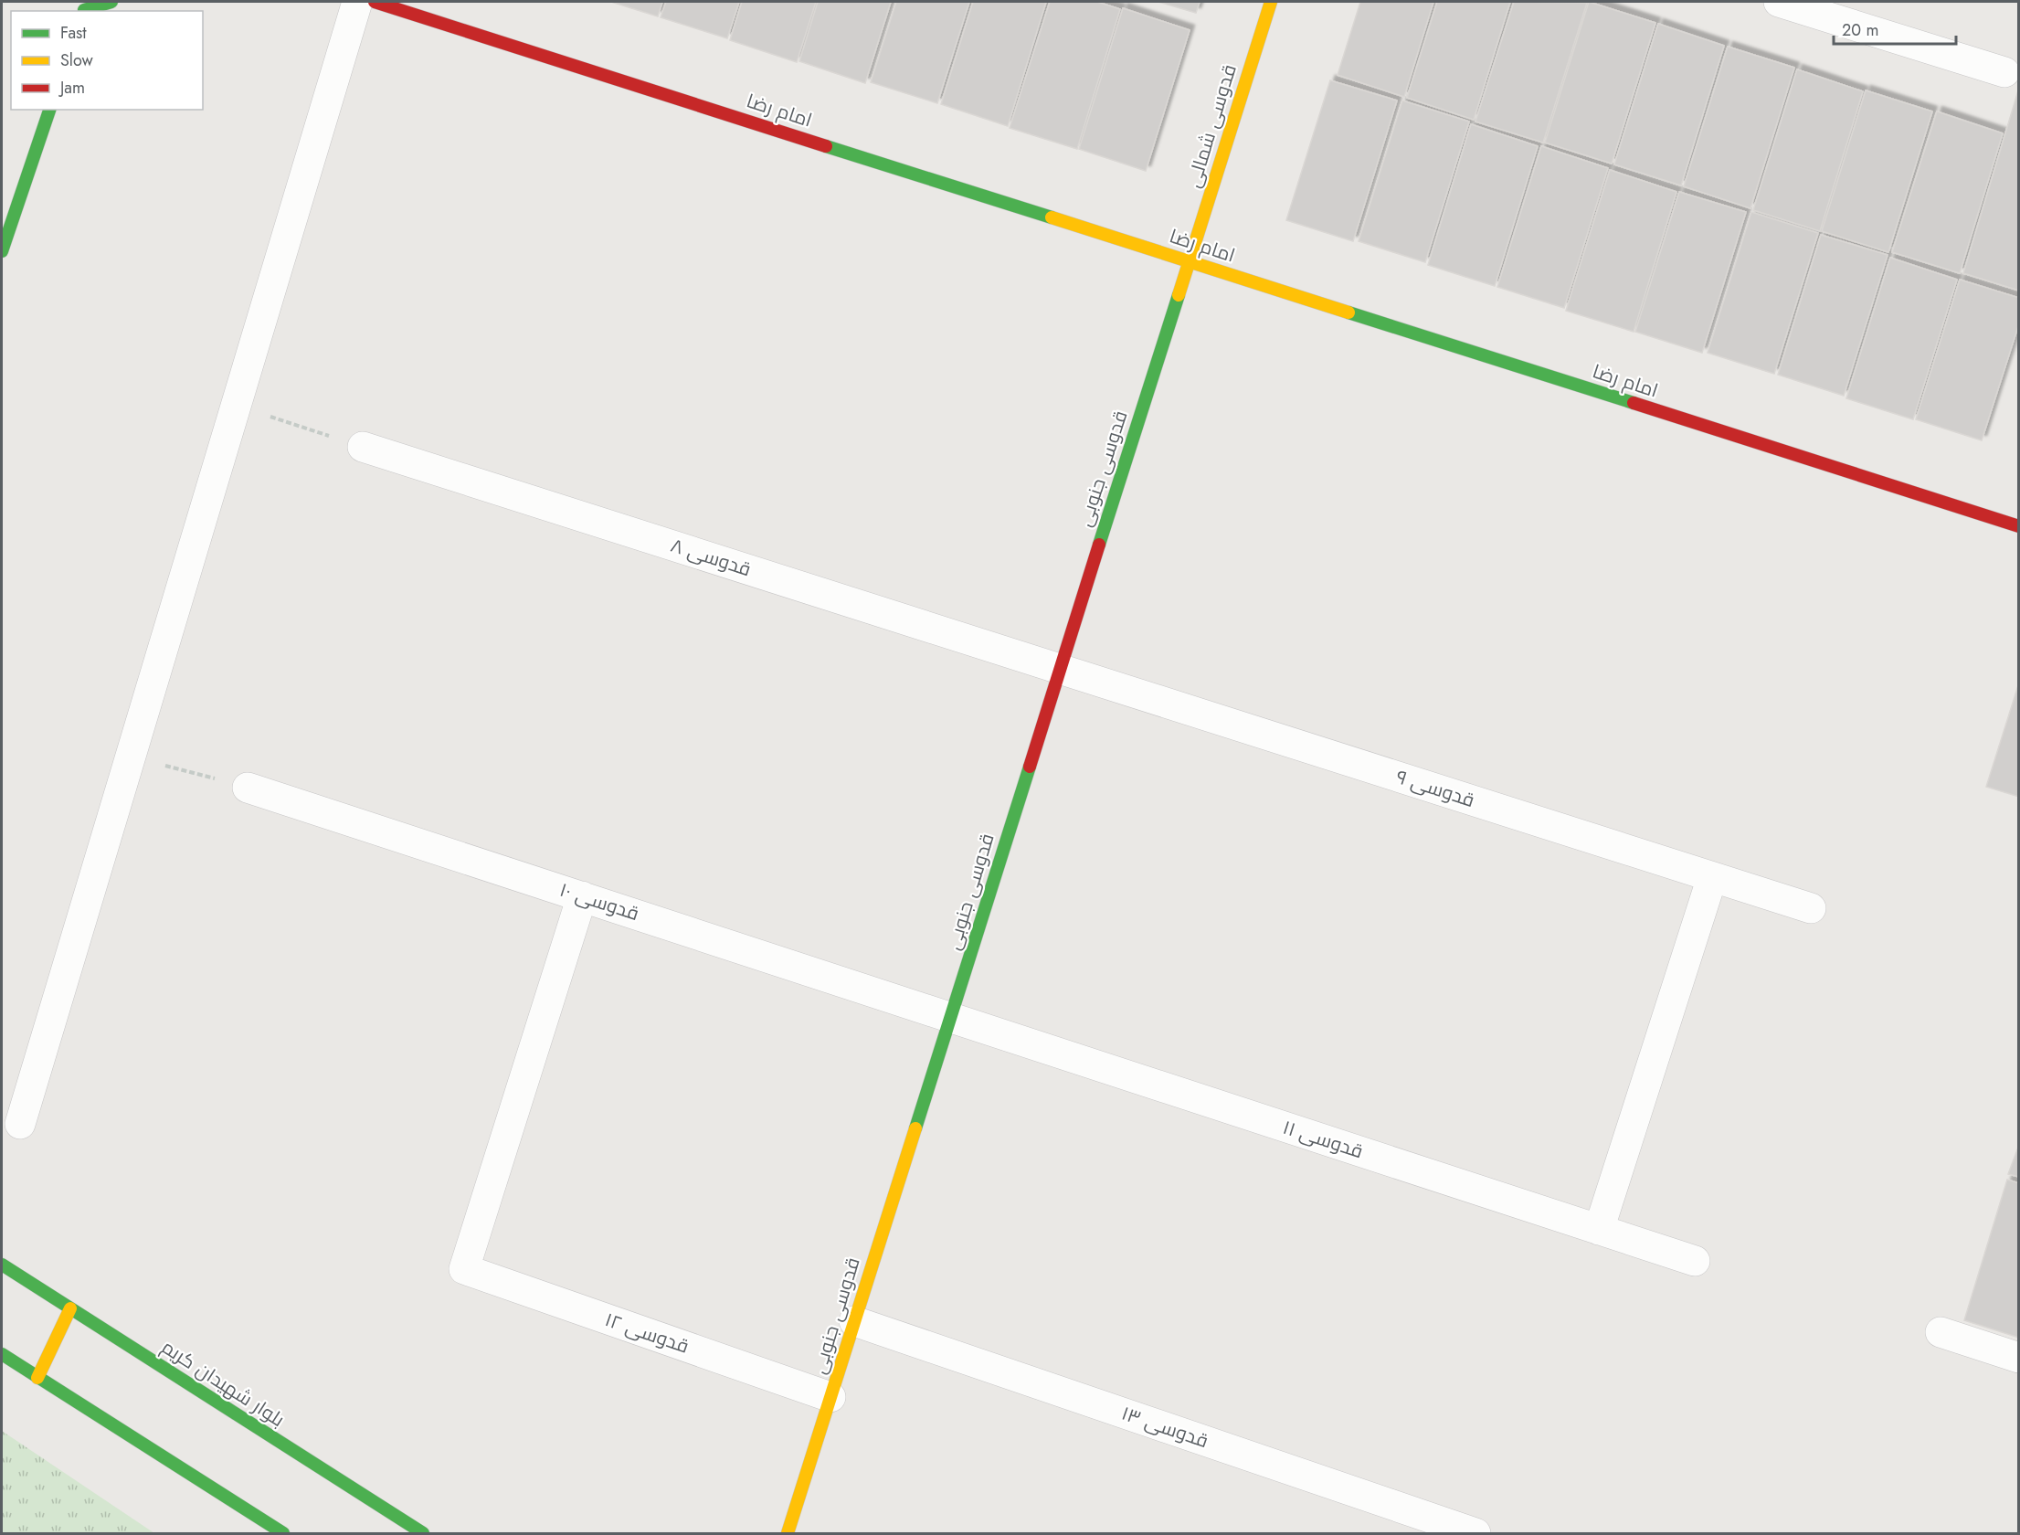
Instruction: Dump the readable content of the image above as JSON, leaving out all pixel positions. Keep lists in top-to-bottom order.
{
  "streets": {
    "street": [
      "امام رضا",
      "قدوسی شمالی",
      "قدوسی جنوبی",
      "قدوسی ۸",
      "قدوسی ۹",
      "قدوسی ۱۰",
      "قدوسی ۱۱",
      "قدوسی ۱۲",
      "بلوار شهیدان کریم",
      "قدوسی ۱۳"
    ]
  },
  "crossings": [
    ["امام رضا", "قدوسی شمالی"],
    ["امام رضا", "قدوسی جنوبی"],
    ["قدوسی شمالی", "قدوسی جنوبی"],
    ["قدوسی جنوبی", "قدوسی ۸"],
    ["قدوسی جنوبی", "قدوسی ۹"],
    ["قدوسی جنوبی", "قدوسی ۱۰"],
    ["قدوسی جنوبی", "قدوسی ۱۱"],
    ["قدوسی جنوبی", "قدوسی ۱۲"],
    ["قدوسی جنوبی", "قدوسی ۱۳"],
    ["قدوسی ۸", "قدوسی ۹"],
    ["قدوسی ۱۰", "قدوسی ۱۱"],
    ["قدوسی ۱۰", "قدوسی ۱۲"]
  ],
  "legend": ["Fast", "Slow", "Jam"],
  "scale_bar": "20 m"
}
